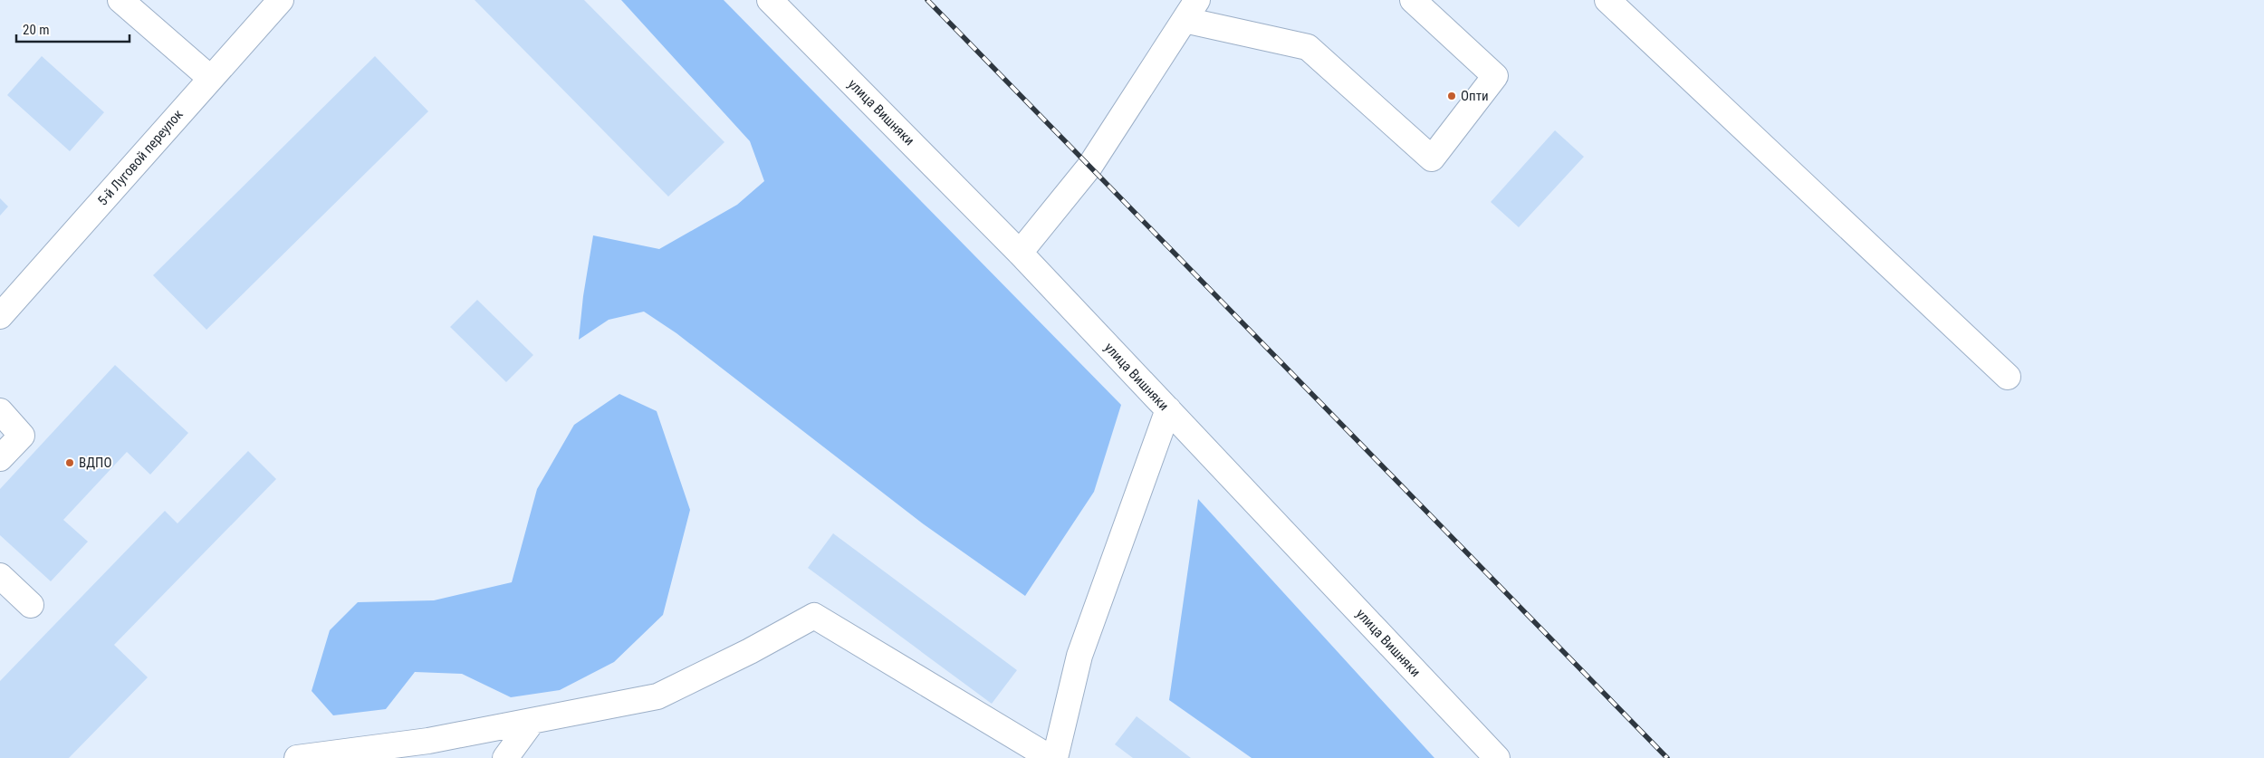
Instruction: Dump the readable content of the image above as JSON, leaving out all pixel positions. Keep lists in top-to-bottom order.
{
  "streets": {
    "street": ["улица Вишняки", "5-й Луговой переулок"]
  },
  "places": ["Опти", "ВДПО"],
  "scale_bar": "20 m"
}
